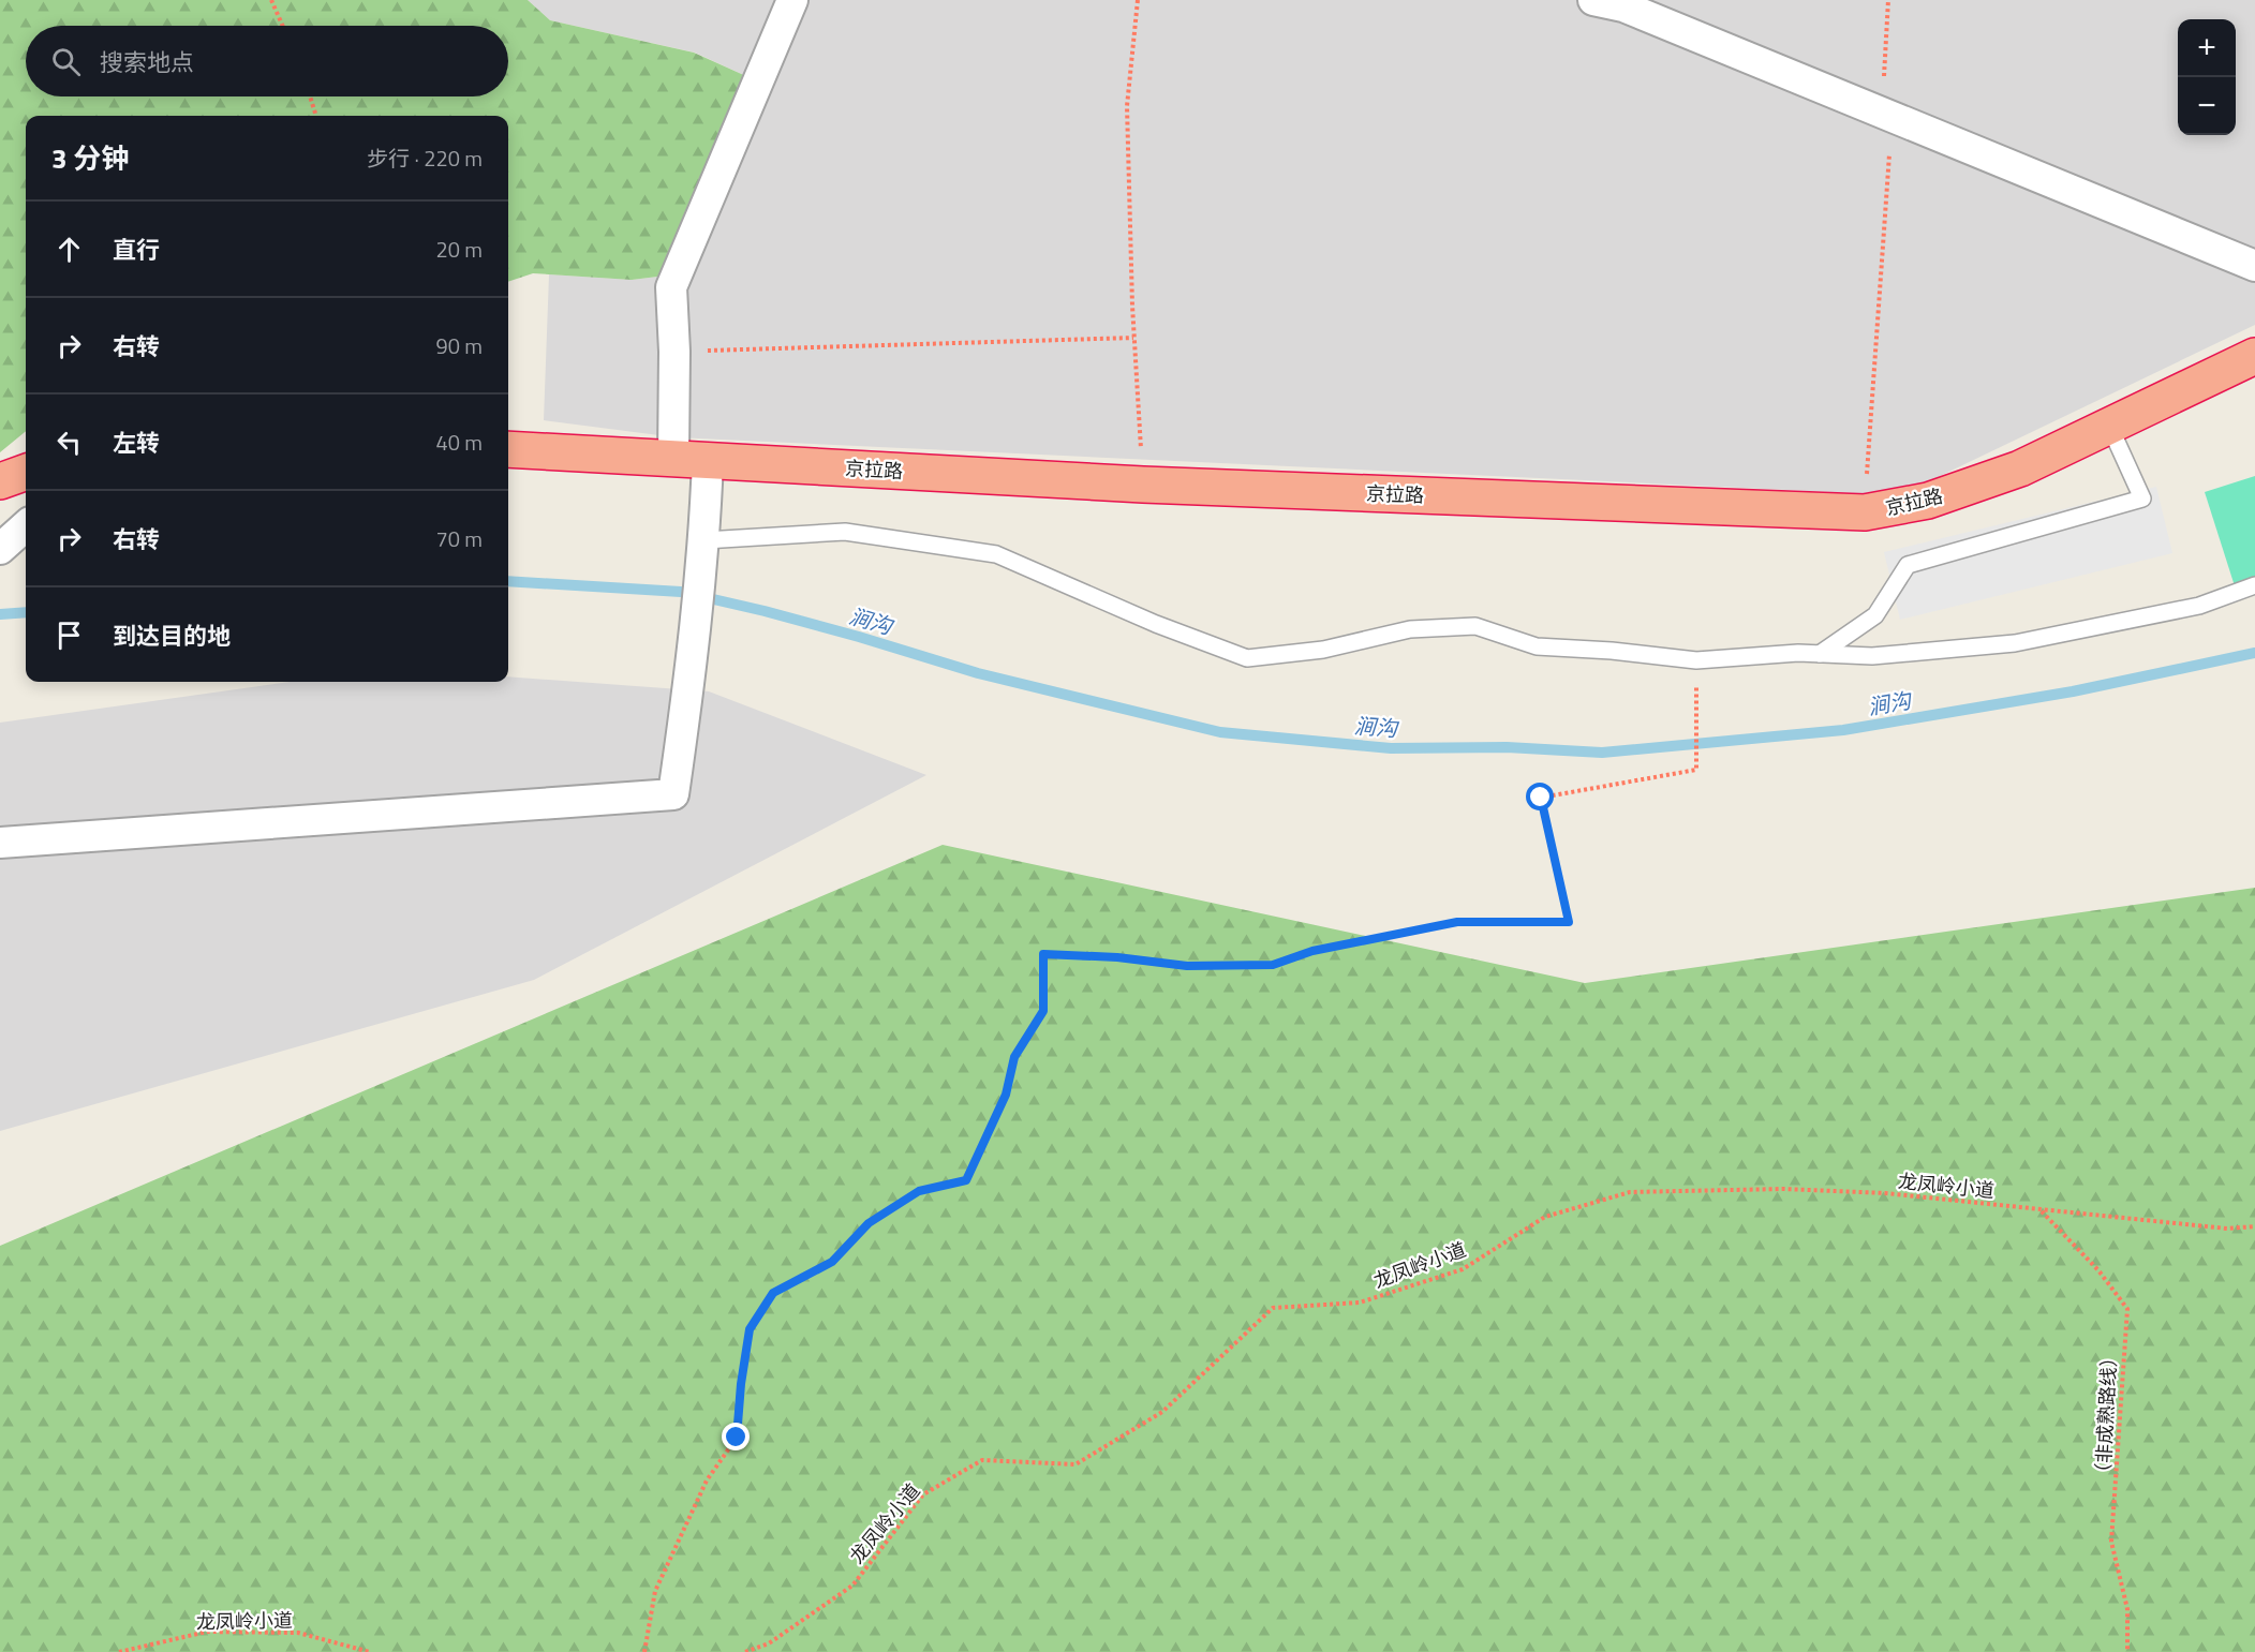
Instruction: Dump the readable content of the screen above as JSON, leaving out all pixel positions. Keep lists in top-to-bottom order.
{
  "streets": {
    "highway": ["京拉路"],
    "path": ["龙凤岭小道", "（非成熟路线）"]
  },
  "crossings": [
    ["龙凤岭小道", "（非成熟路线）"]
  ],
  "water": ["涧沟"],
  "page": {
    "map_buttons": ["+", "−"],
    "search": "搜索地点",
    "heading": ["3 分钟", "步行 · 220 m"],
    "list": [
      ["直行", "20 m"],
      ["右转", "90 m"],
      ["左转", "40 m"],
      ["右转", "70 m"],
      "到达目的地"
    ]
  }
}
